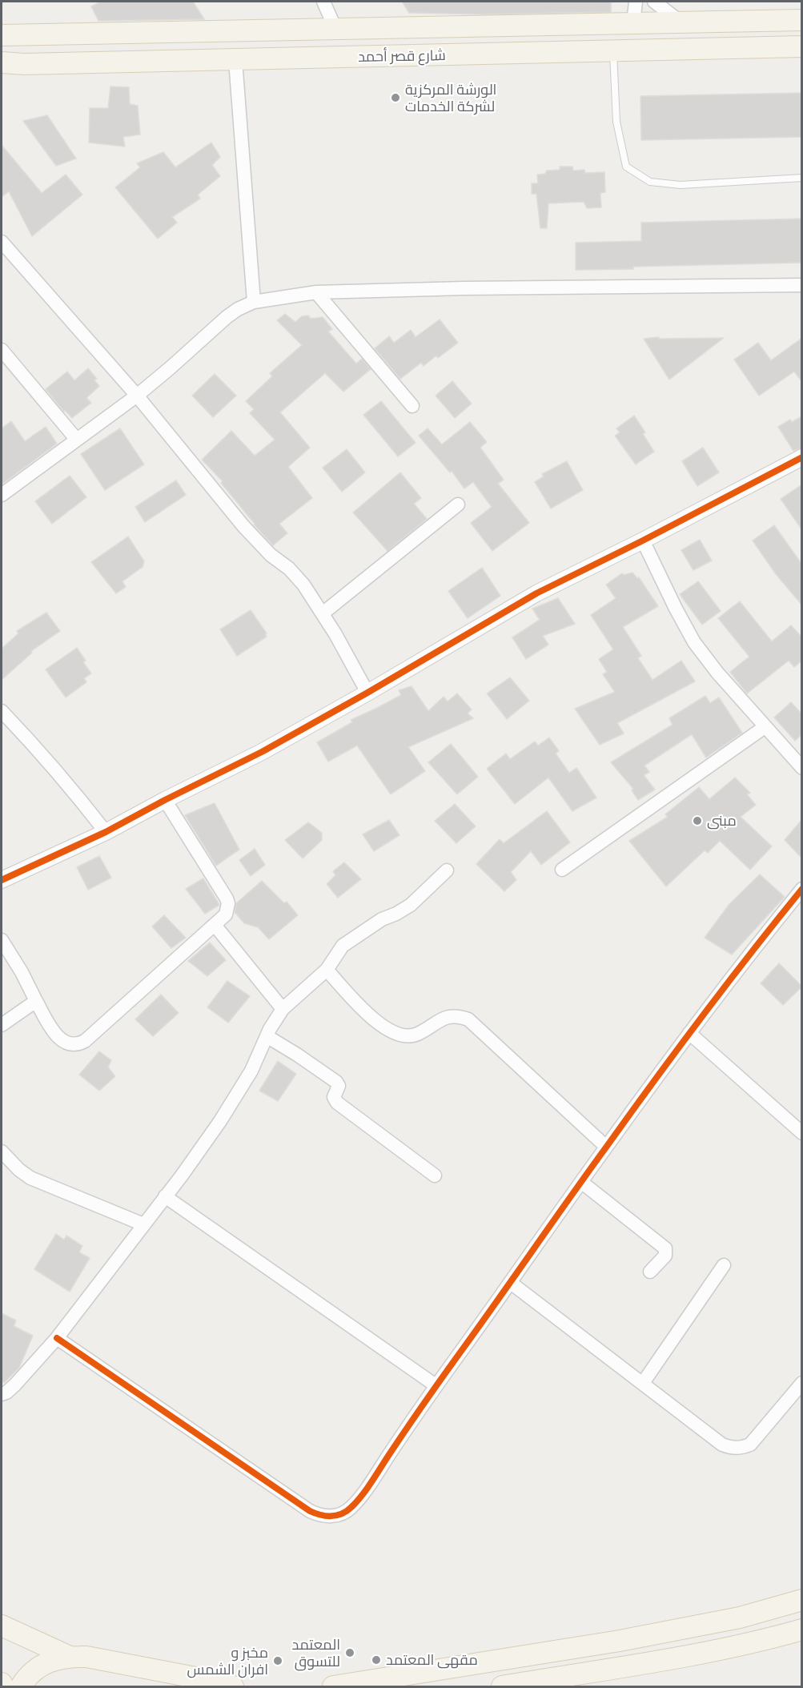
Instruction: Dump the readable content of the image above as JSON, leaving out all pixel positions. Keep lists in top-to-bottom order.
{
  "streets": {
    "main road": ["شارع قصر أحمد"]
  },
  "places": [
    "الورشة المركزية لشركة الخدمات",
    "مبنى",
    "المعتمد للتسوق",
    "مقهى المعتمد",
    "مخبز و افران الشمس"
  ]
}
